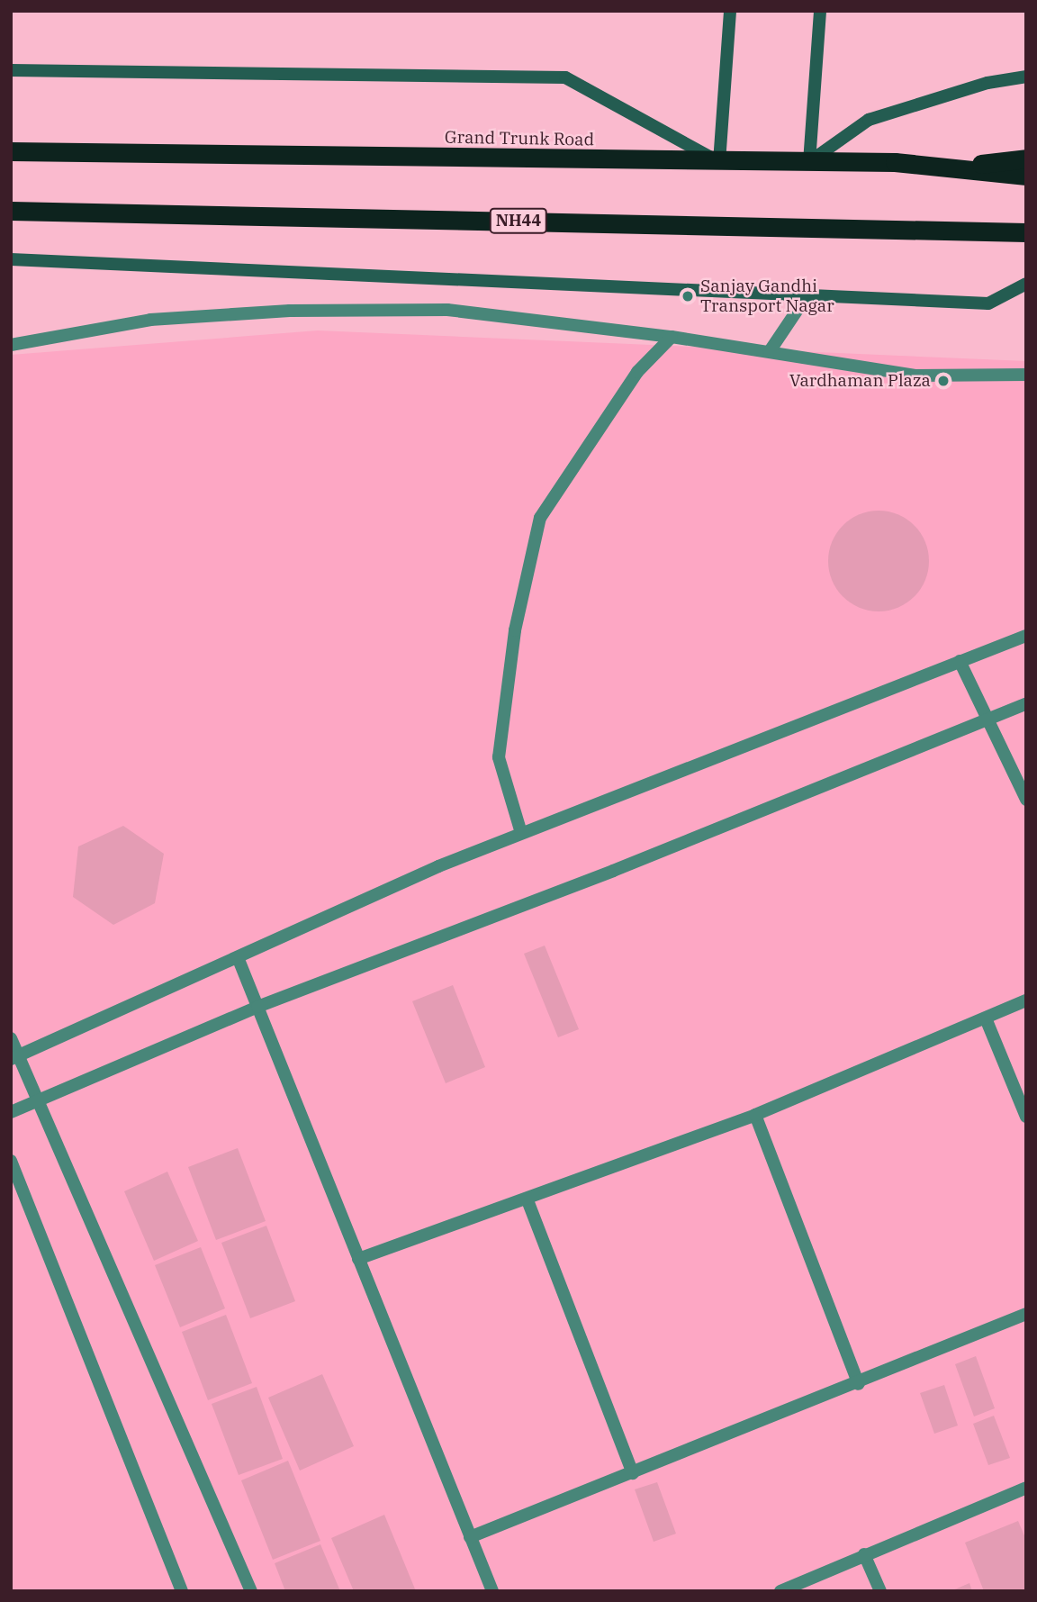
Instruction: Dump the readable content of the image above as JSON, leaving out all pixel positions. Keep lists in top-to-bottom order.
{
  "streets": {
    "highway": ["Grand Trunk Road", "NH44"]
  },
  "places": ["Sanjay Gandhi Transport Nagar", "Vardhaman Plaza"]
}
